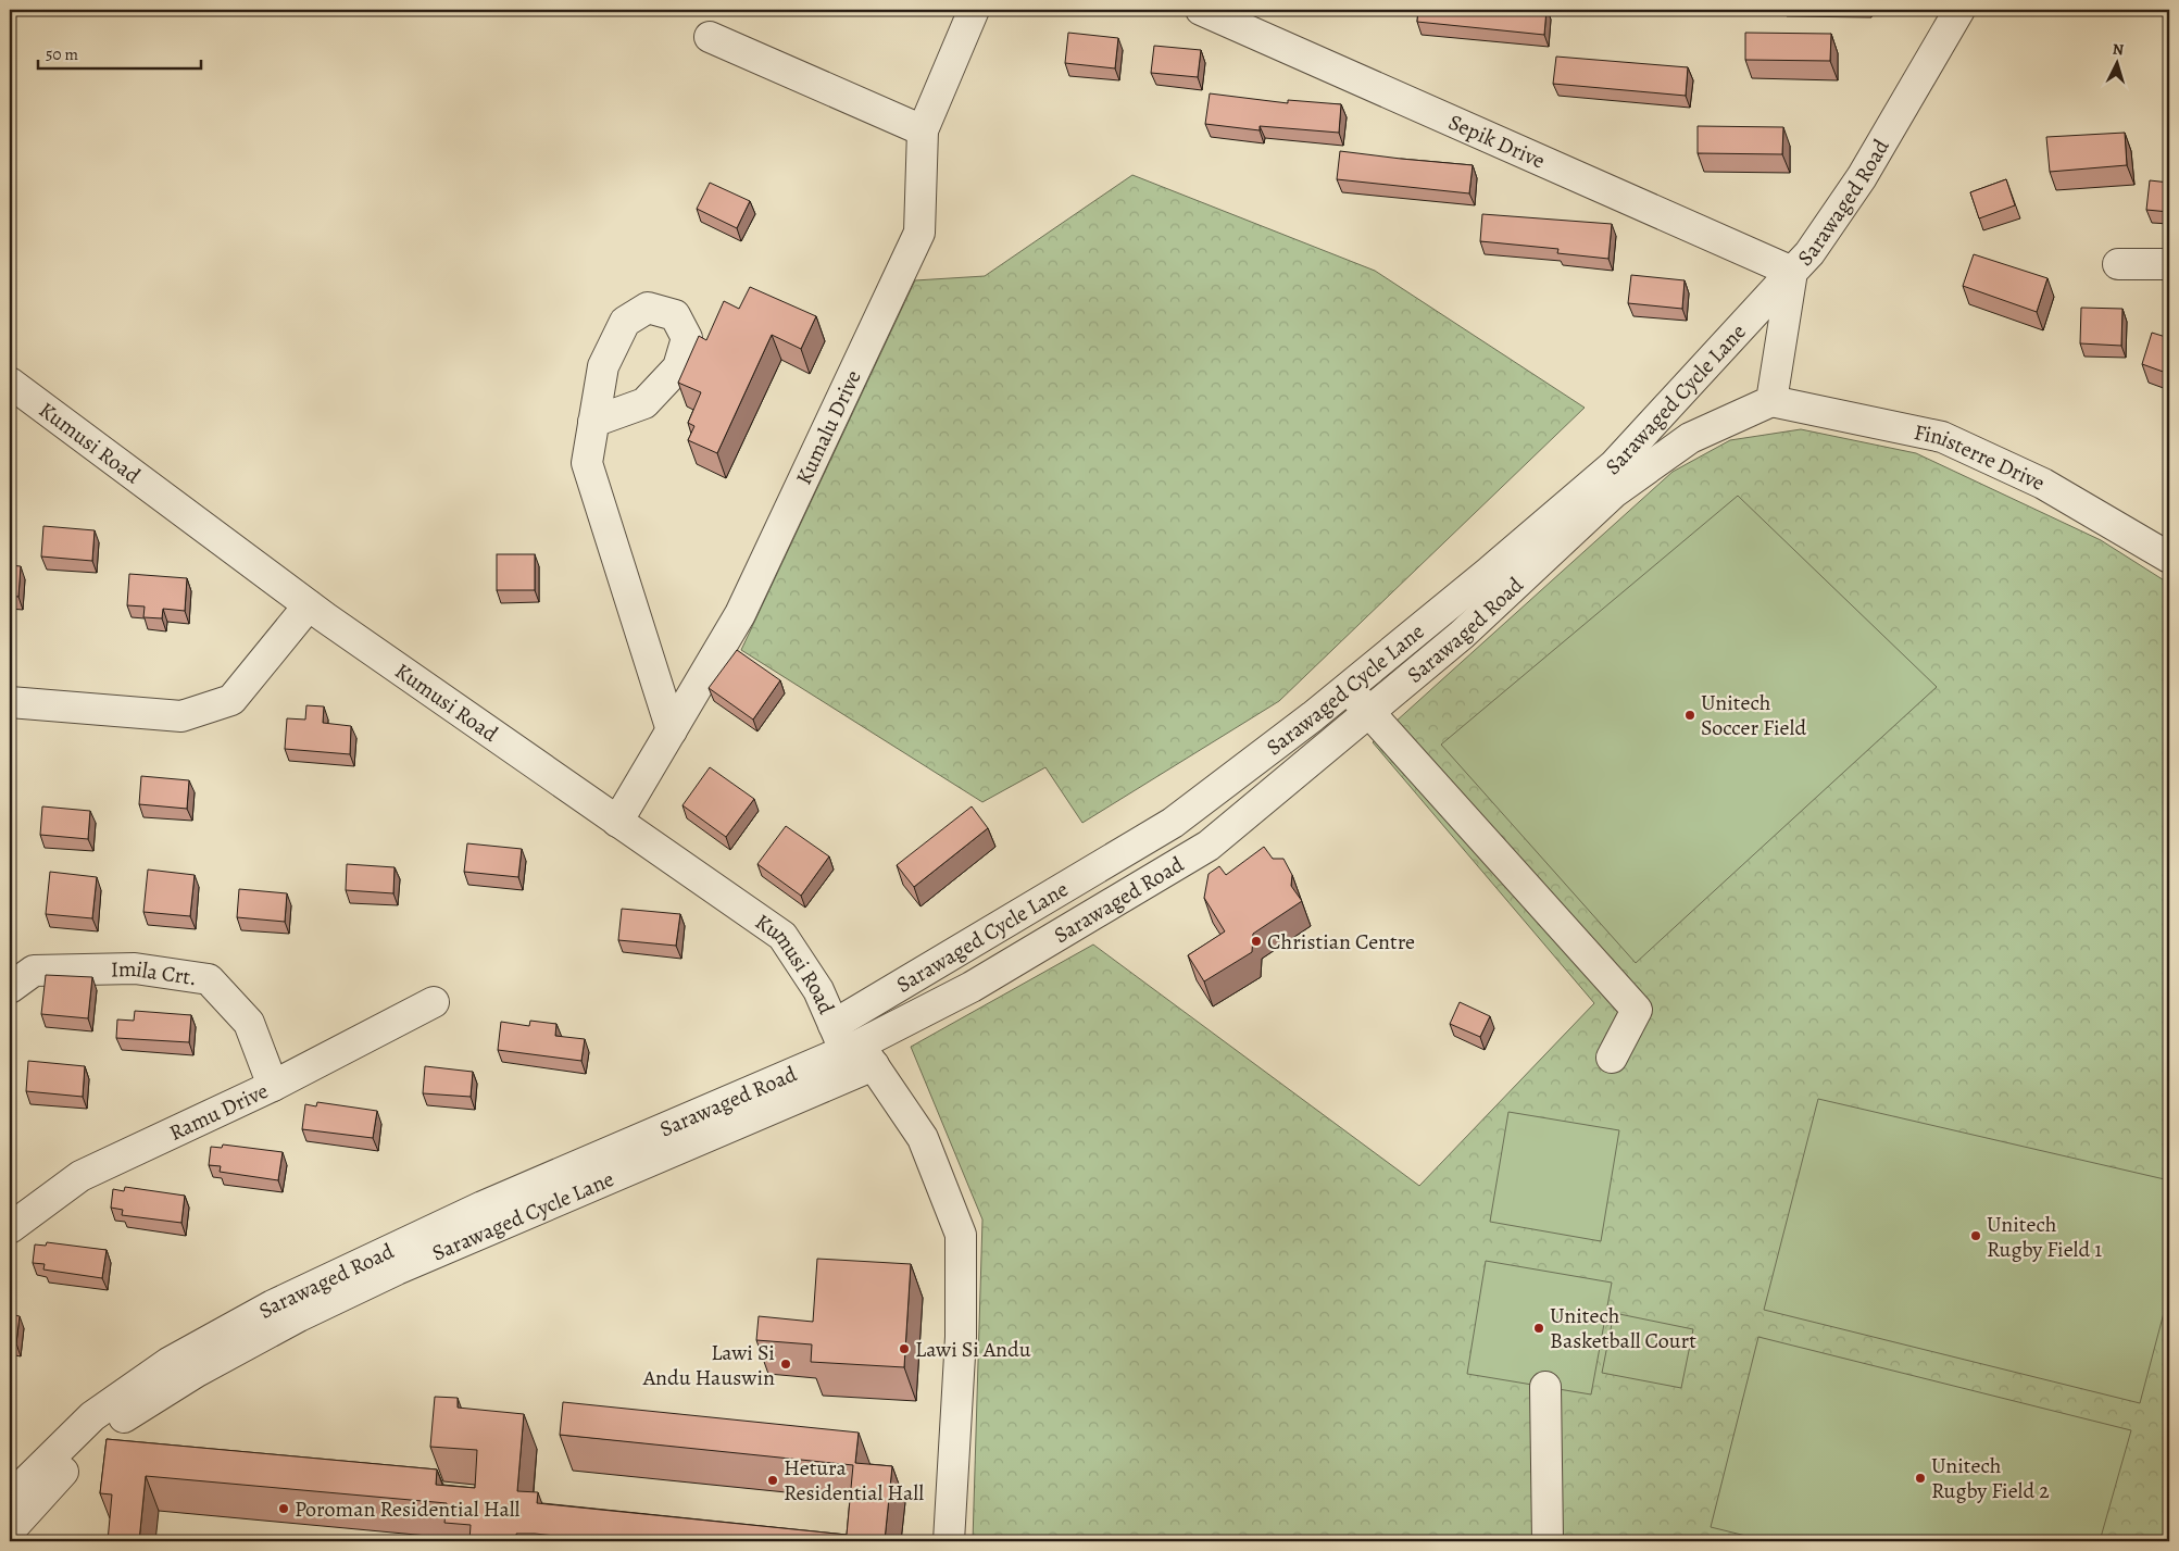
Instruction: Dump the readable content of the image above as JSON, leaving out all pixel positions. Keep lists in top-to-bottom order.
{
  "streets": {
    "street": [
      "Sarawaged Road",
      "Sarawaged Cycle Lane",
      "Kumalu Drive",
      "Kumusi Road",
      "Finisterre Drive",
      "Imila Crt.",
      "Ramu Drive"
    ]
  },
  "crossings": [
    ["Sarawaged Road", "Sarawaged Cycle Lane"],
    ["Sarawaged Road", "Kumusi Road"],
    ["Sarawaged Road", "Finisterre Drive"],
    ["Sarawaged Cycle Lane", "Kumusi Road"],
    ["Kumalu Drive", "Kumusi Road"],
    ["Imila Crt.", "Ramu Drive"]
  ],
  "places": [
    "Unitech Soccer Field",
    "Christian Centre",
    "Unitech Rugby Field 1",
    "Unitech Basketball Court",
    "Lawi Si Andu",
    "Lawi Si Andu Hauswin",
    "Unitech Rugby Field 2",
    "Hetura Residential Hall",
    "Poroman Residential Hall"
  ],
  "scale_bar": "50 m",
  "north": "top"
}
